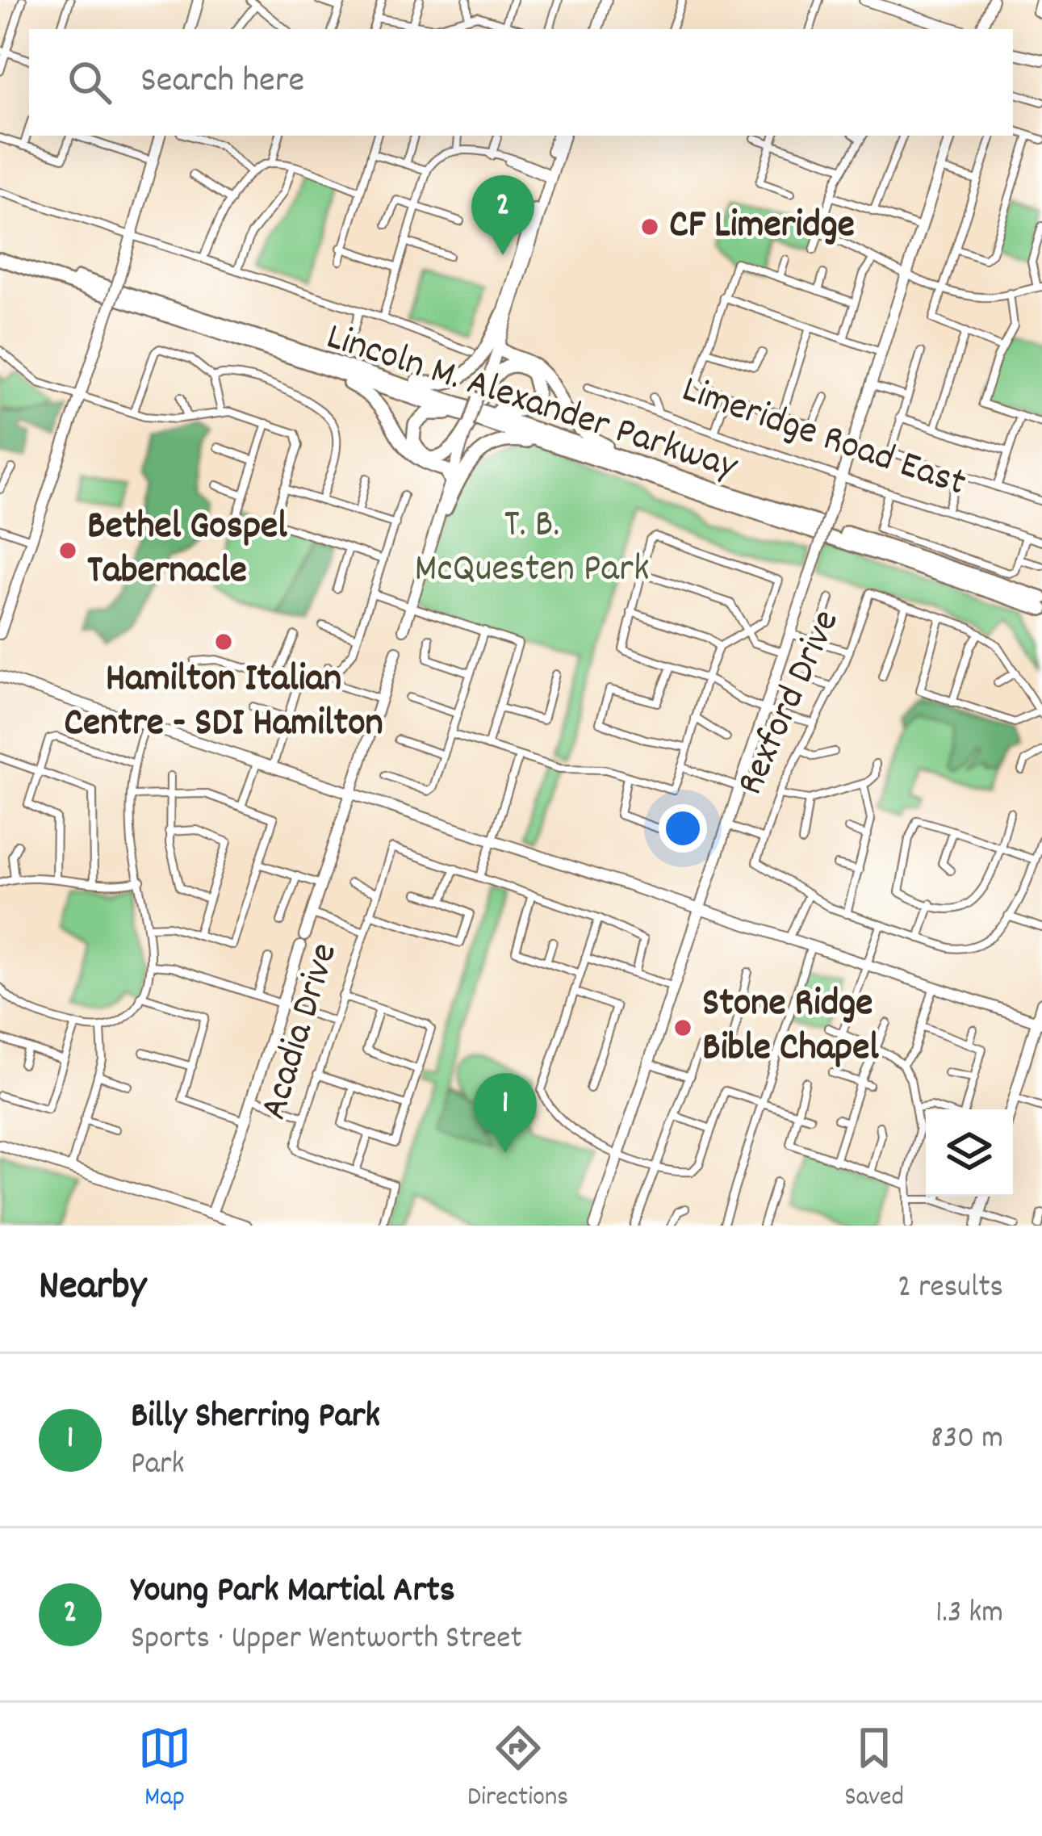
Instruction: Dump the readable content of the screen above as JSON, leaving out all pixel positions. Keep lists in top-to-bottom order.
{
  "streets": {
    "highway": ["Lincoln M. Alexander Parkway"],
    "street": ["Limeridge Road East", "Rexford Drive", "Acadia Drive"]
  },
  "parks": ["T. B. McQuesten Park"],
  "places": [
    "CF Limeridge",
    "Bethel Gospel Tabernacle",
    "Hamilton Italian Centre - SDI Hamilton",
    "Stone Ridge Bible Chapel"
  ],
  "page": {
    "search": "Search here",
    "pins": ["2", "1"],
    "heading": ["Nearby", "2 results"],
    "list": [
      {
        "mark": "1",
        "name": "Billy Sherring Park",
        "note": "Park",
        "value": "830 m"
      },
      {
        "mark": "2",
        "name": "Young Park Martial Arts",
        "note": "Sports · Upper Wentworth Street",
        "value": "1.3 km"
      }
    ],
    "nav": ["Map", "Directions", "Saved"]
  }
}
